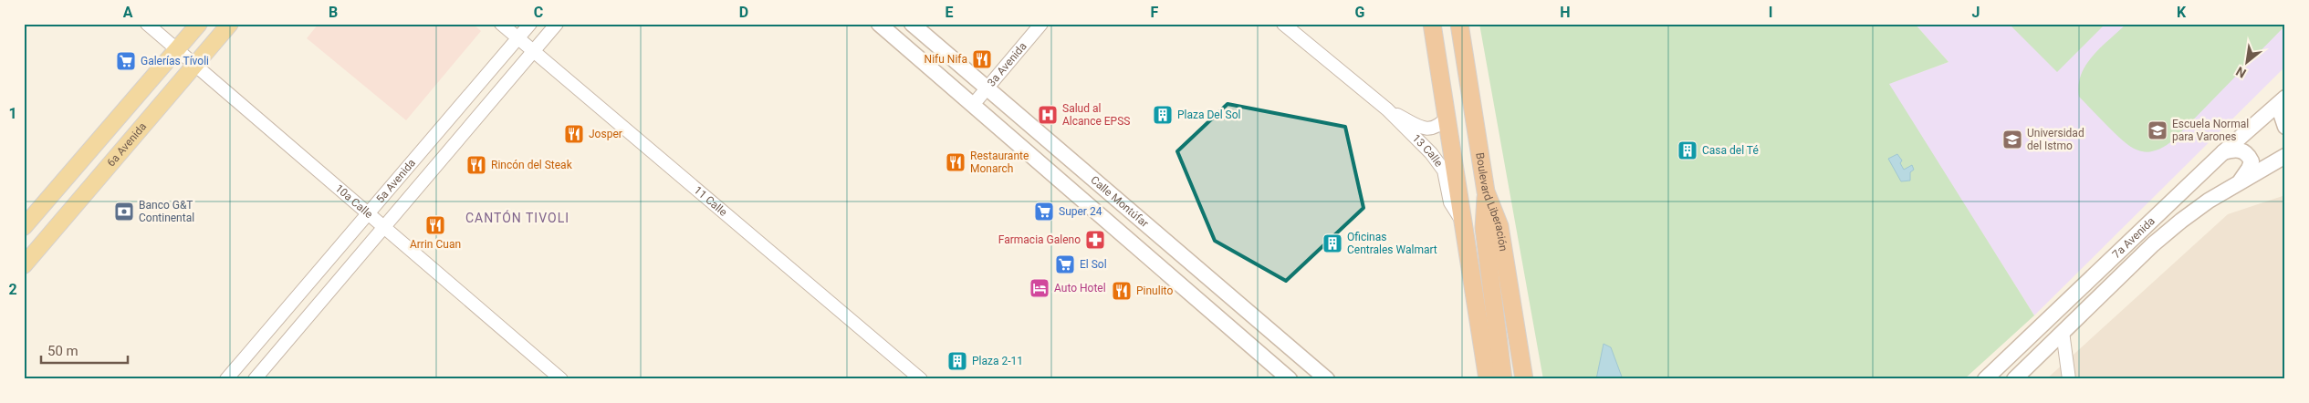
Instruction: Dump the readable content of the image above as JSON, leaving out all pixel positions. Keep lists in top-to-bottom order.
{
  "streets": {
    "highway": ["Boulevard Liberación"],
    "main road": ["6a Avenida", "Calle Montúfar", "7a Avenida"],
    "street": [
      "3a Avenida",
      "13 Calle",
      "5a Avenida",
      "10a Calle",
      "11 Calle"
    ]
  },
  "crossings": [
    ["3a Avenida", "Calle Montúfar"],
    ["6a Avenida", "10a Calle"],
    ["5a Avenida", "10a Calle"],
    ["5a Avenida", "11 Calle"]
  ],
  "districts": ["CANTÓN TIVOLI"],
  "places": {
    "restaurant": [
      "Nifu Nifa",
      "Josper",
      "Restaurante Monarch",
      "Rincón del Steak",
      "Arrin Cuan",
      "Pinulito"
    ],
    "supermarket": ["Galerías Tívoli", "Super 24", "El Sol"],
    "hospital": ["Salud al Alcance EPSS"],
    "building": [
      "Plaza Del Sol",
      "Casa del Té",
      "Oficinas Centrales Walmart",
      "Plaza 2-11"
    ],
    "school or university": ["Escuela Normal para Varones", "Universidad del Istmo"],
    "bank": ["Banco G&T Continental"],
    "pharmacy": ["Farmacia Galeno"],
    "hotel": ["Auto Hotel"]
  },
  "scale_bar": "50 m",
  "north": "bottom left",
  "grid": {
    "columns": [
      "A",
      "B",
      "C",
      "D",
      "E",
      "F",
      "G",
      "H",
      "I",
      "J",
      "K"
    ],
    "rows": ["1", "2"]
  }
}
